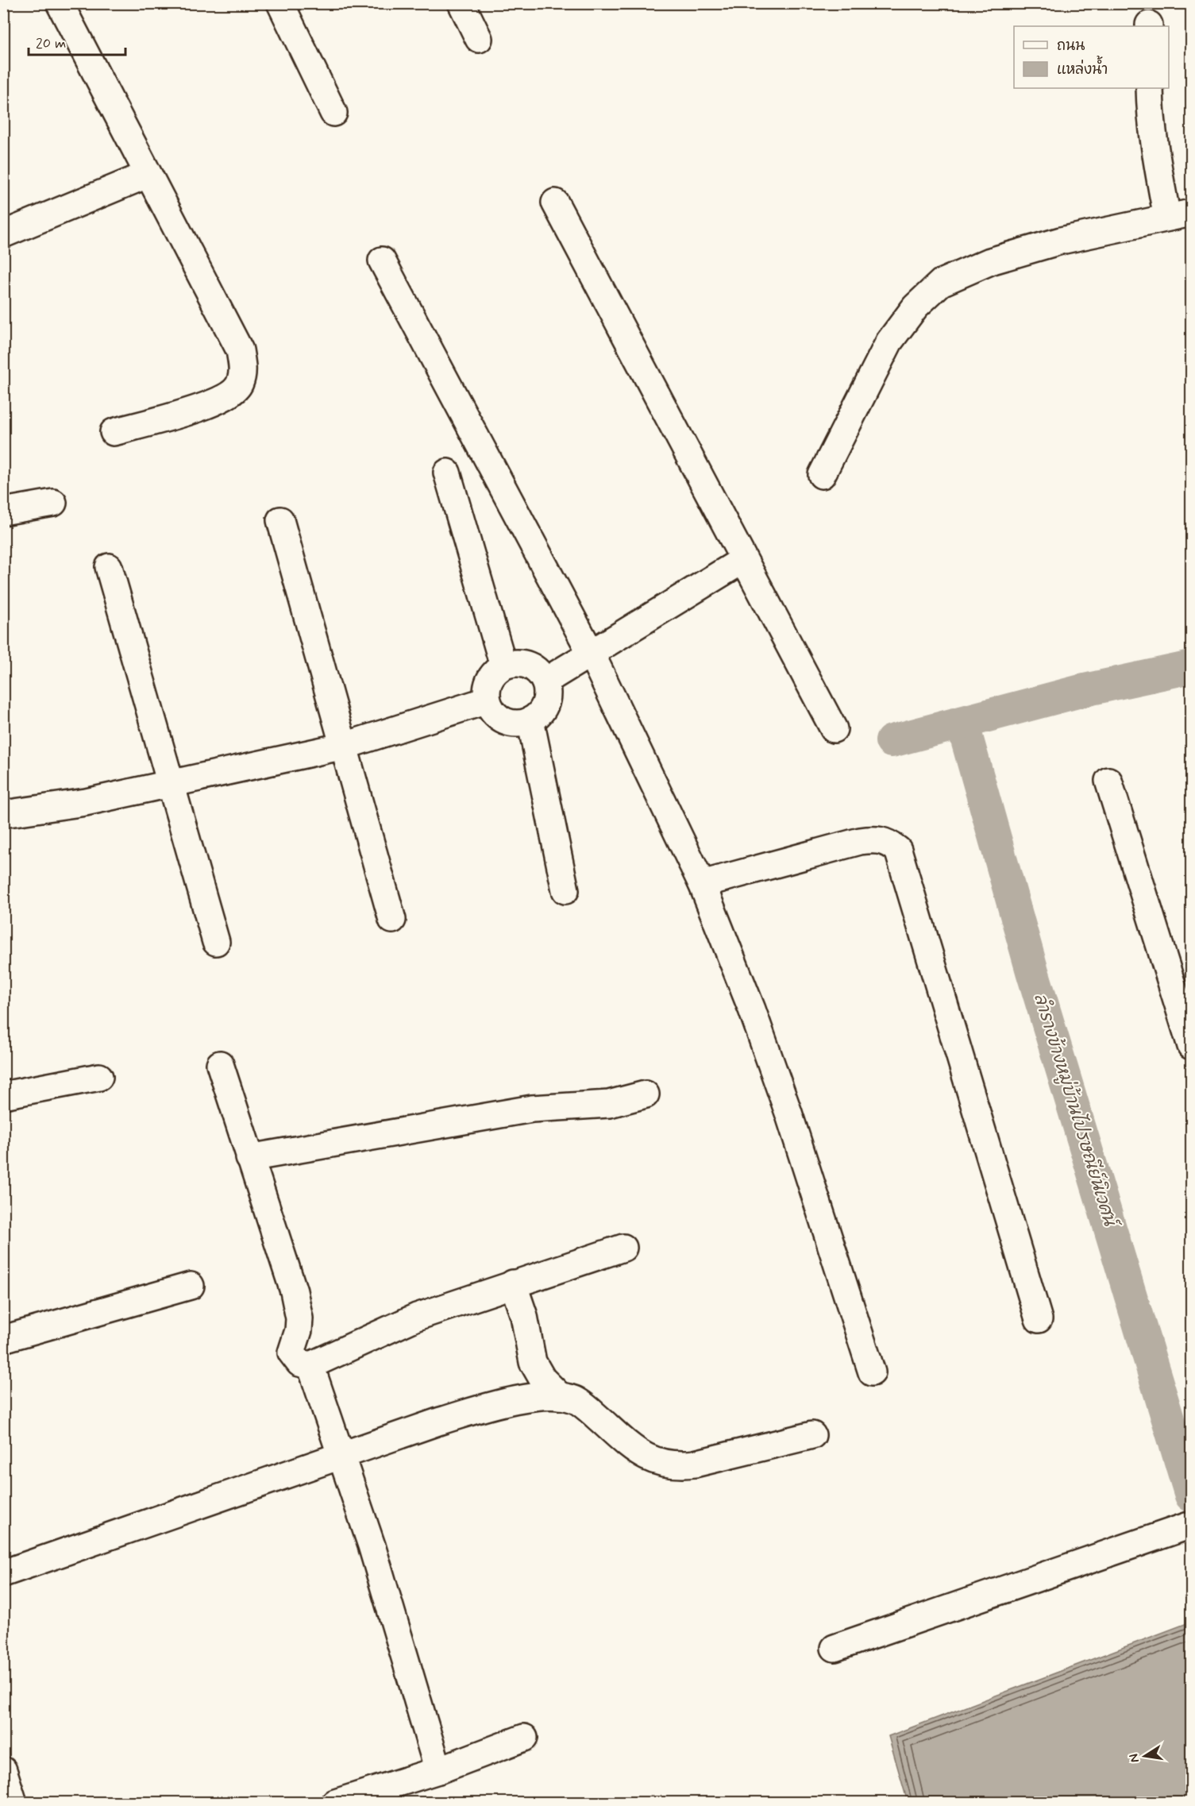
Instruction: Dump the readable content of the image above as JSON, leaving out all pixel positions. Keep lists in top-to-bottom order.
{
  "water": ["ลำรางข้างหมู่บ้านไปรษณีย์นิเวศน์"],
  "legend": ["ถนน", "แหล่งน้ำ"],
  "scale_bar": "20 m",
  "north": "left"
}
